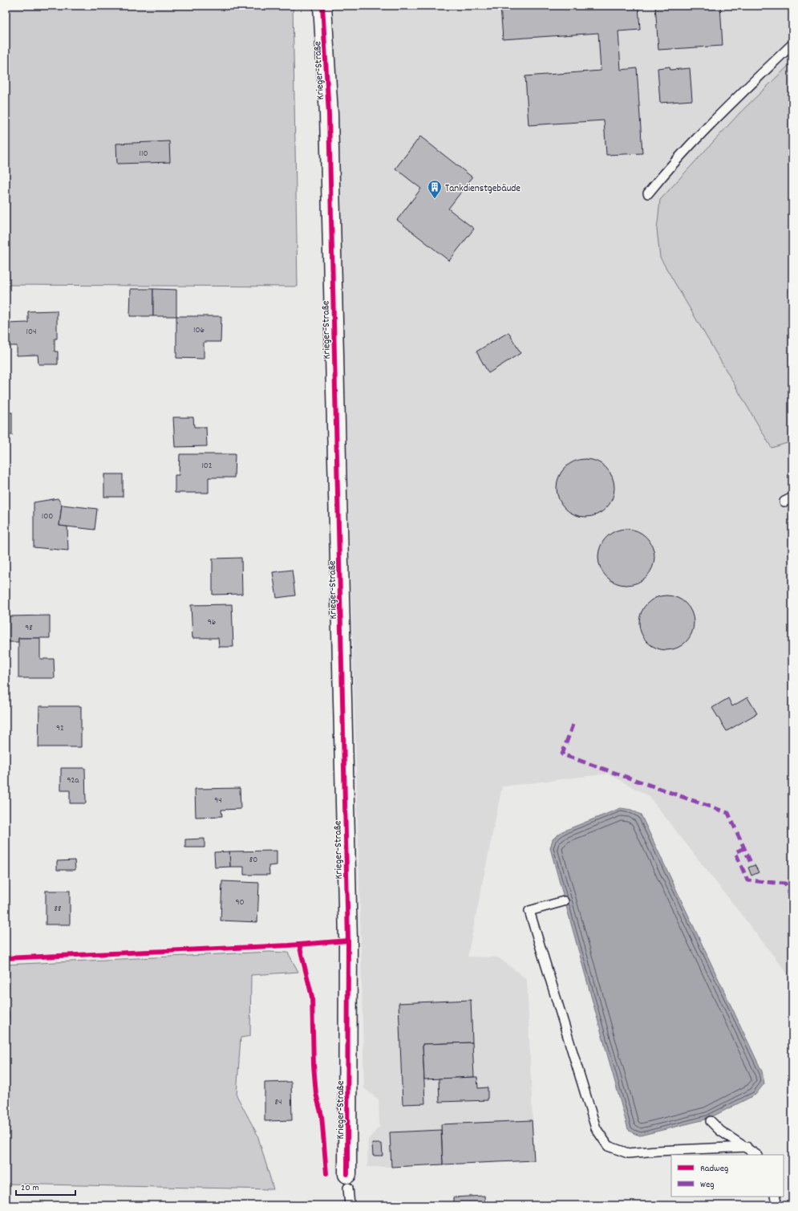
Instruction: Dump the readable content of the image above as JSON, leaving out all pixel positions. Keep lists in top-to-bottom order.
{
  "streets": {
    "street": ["Krieger-Straße"]
  },
  "places": {
    "building": ["Tankdienstgebäude"]
  },
  "house_numbers": [
    "110",
    "106",
    "104",
    "102",
    "100",
    "96",
    "98",
    "92",
    "92a",
    "94",
    "80",
    "90",
    "88",
    "84"
  ],
  "legend": ["Radweg", "Weg"],
  "scale_bar": "20 m"
}
